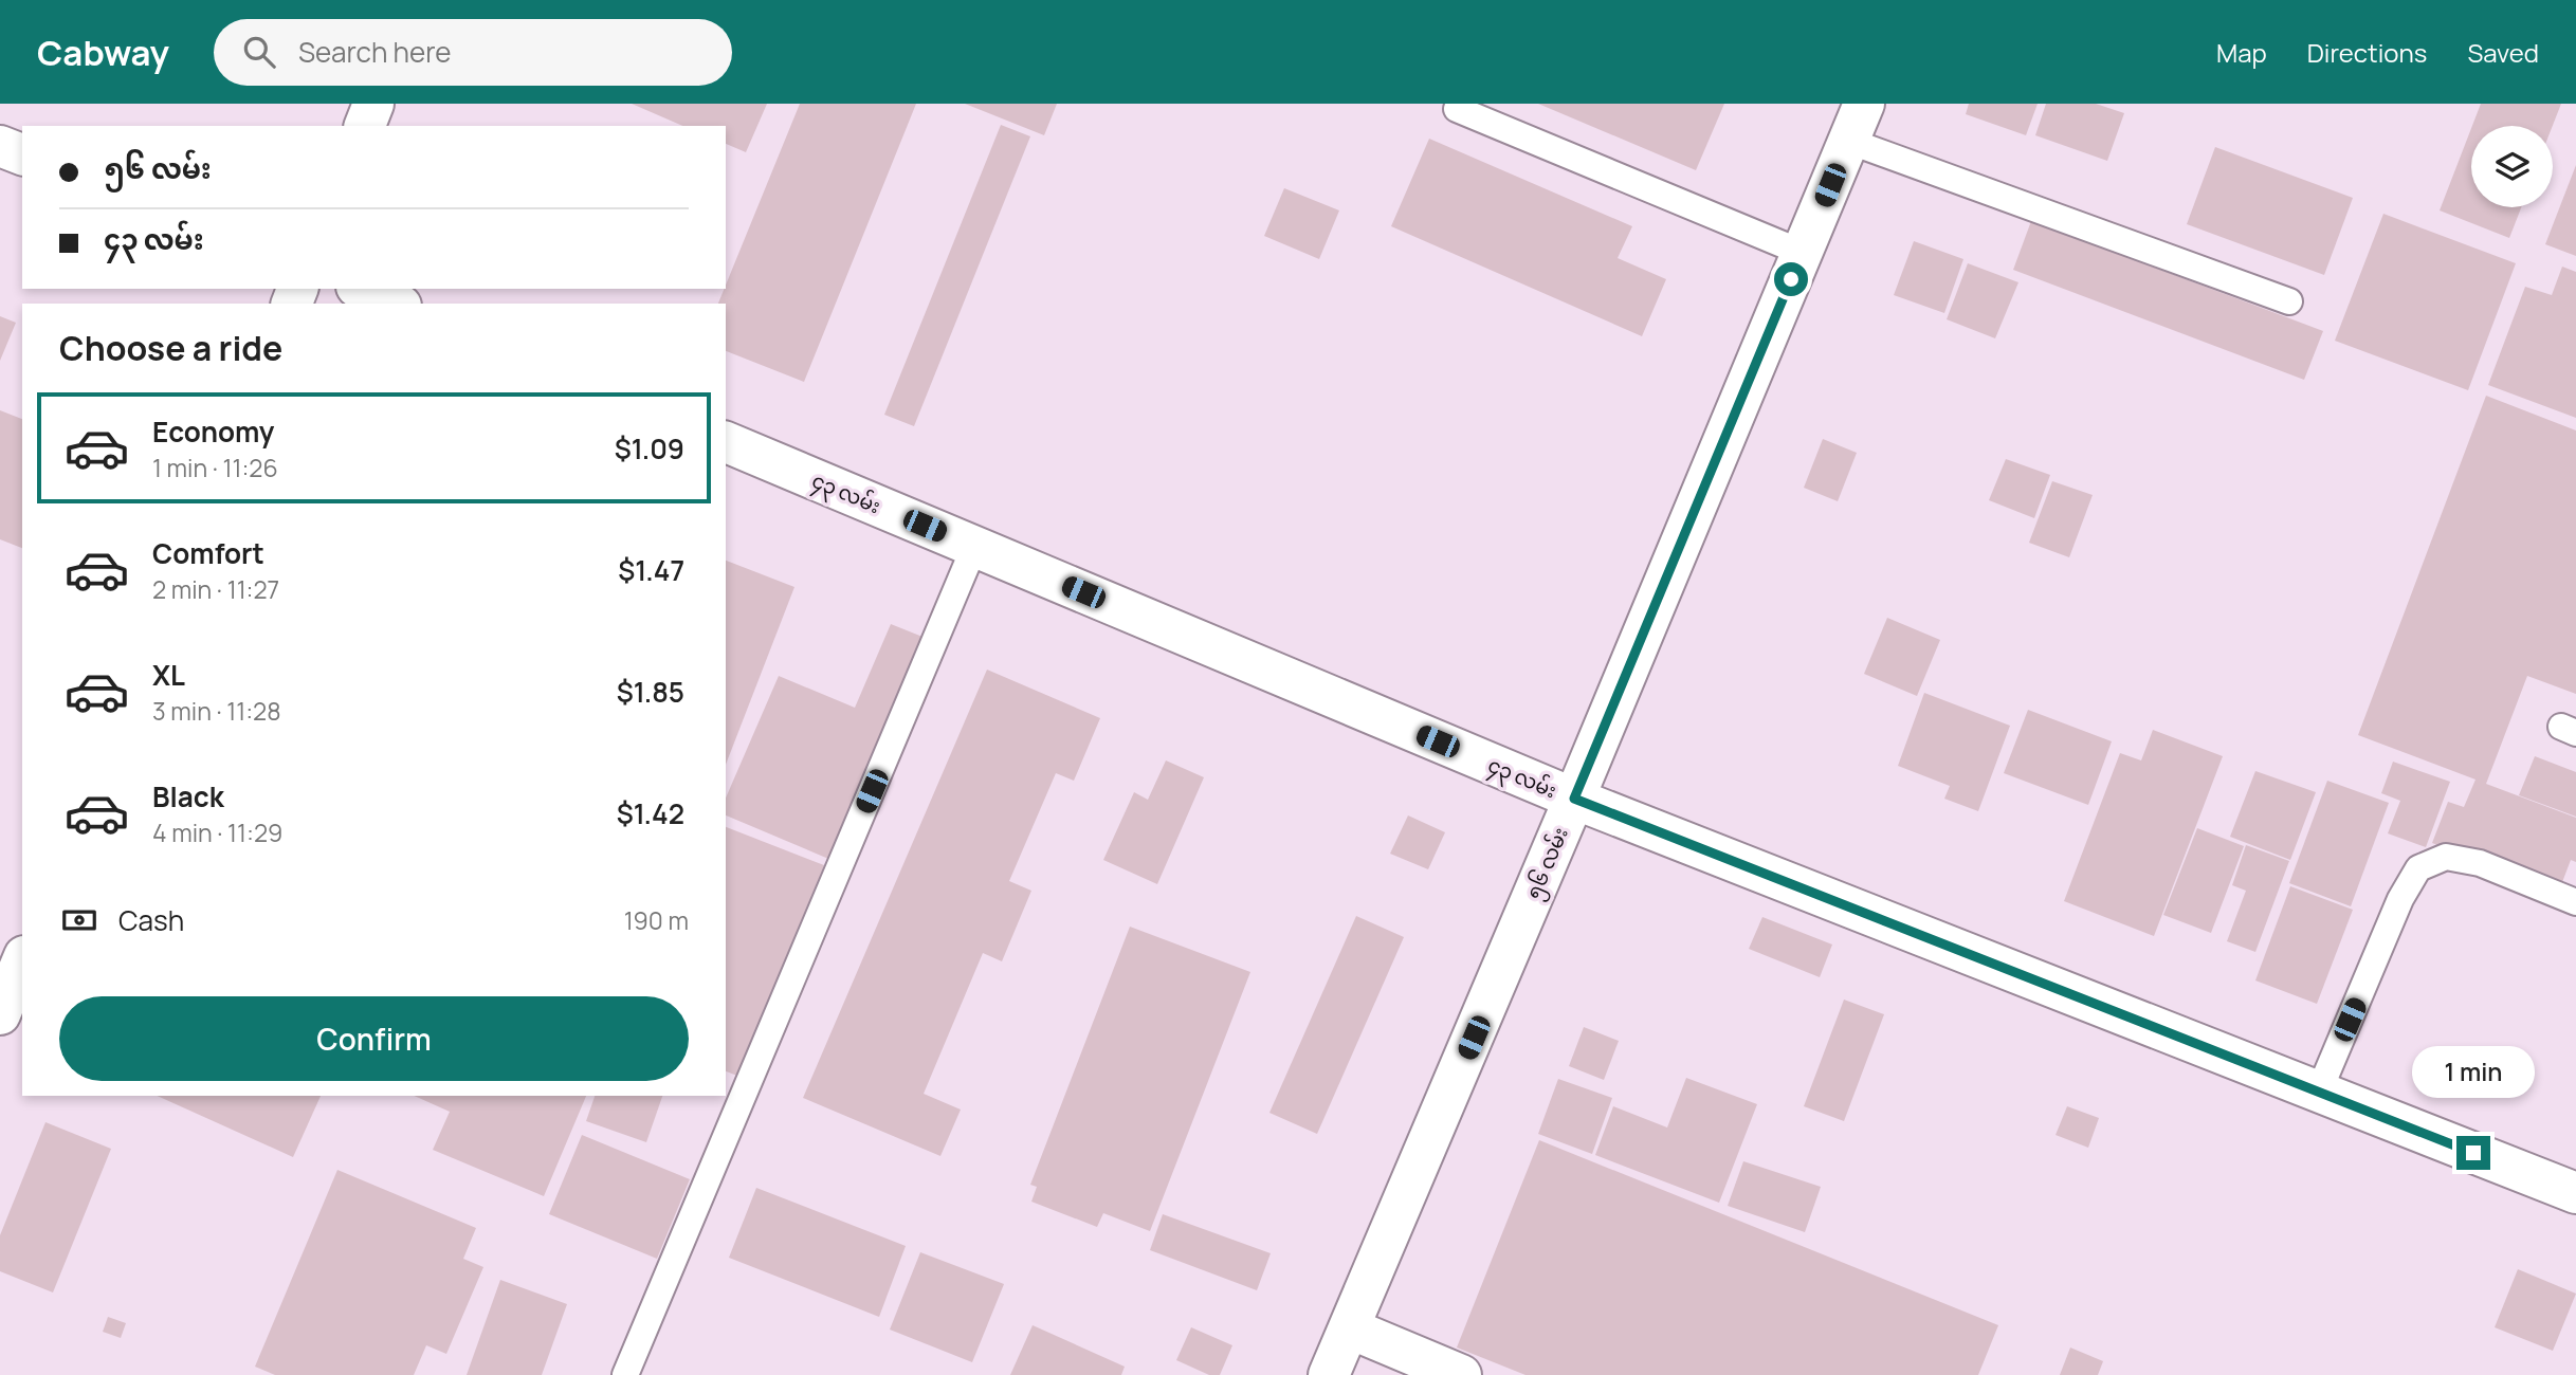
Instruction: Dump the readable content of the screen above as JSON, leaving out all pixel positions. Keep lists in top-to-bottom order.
{
  "streets": {
    "street": ["၄၃ လမ်း", "၅၆ လမ်း"]
  },
  "crossings": [
    ["၄၃ လမ်း", "၅၆ လမ်း"]
  ],
  "page": {
    "header": "Cabway",
    "search": "Search here",
    "nav": ["Map", "Directions", "Saved"],
    "banner": ["၅၆ လမ်း", "၄၃ လမ်း"],
    "heading": "Choose a ride",
    "list": [
      {
        "name": "Economy",
        "note": "1 min · 11:26",
        "value": "$1.09"
      },
      {
        "name": "Comfort",
        "note": "2 min · 11:27",
        "value": "$1.47"
      },
      {
        "name": "XL",
        "note": "3 min · 11:28",
        "value": "$1.85"
      },
      {
        "name": "Black",
        "note": "4 min · 11:29",
        "value": "$1.42"
      }
    ],
    "pay": ["Cash", "190 m"],
    "buttons": "Confirm",
    "bubble": "1 min"
  }
}
